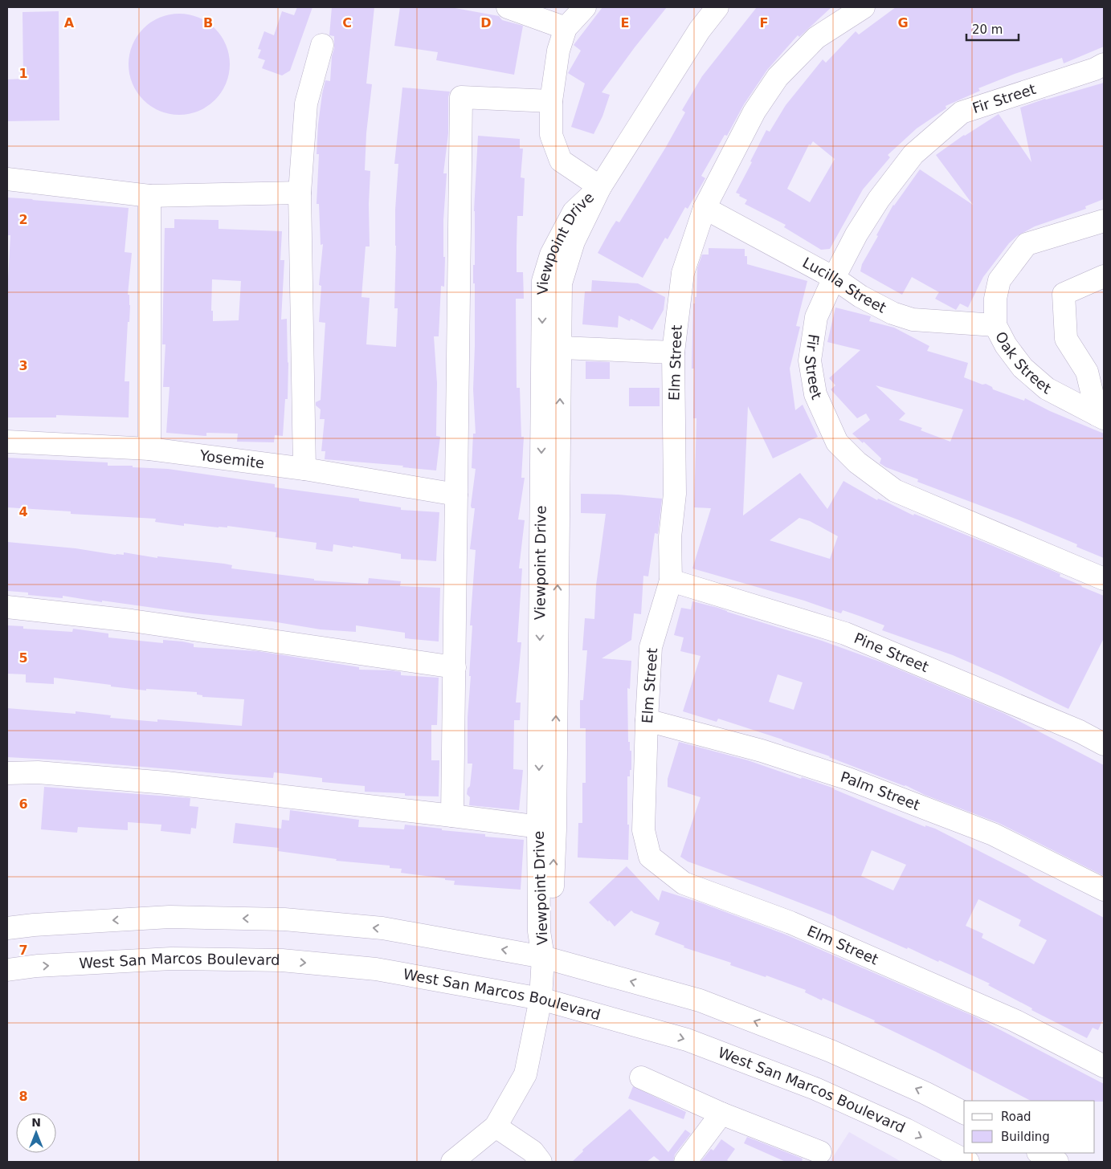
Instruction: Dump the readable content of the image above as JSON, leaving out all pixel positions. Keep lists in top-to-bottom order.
{
  "streets": {
    "street": [
      "Fir Street",
      "Viewpoint Drive",
      "Lucilla Street",
      "Oak Street",
      "Elm Street",
      "Yosemite",
      "Pine Street",
      "Palm Street",
      "West San Marcos Boulevard"
    ]
  },
  "crossings": [
    ["Fir Street", "Lucilla Street"],
    ["Viewpoint Drive", "West San Marcos Boulevard"],
    ["Lucilla Street", "Oak Street"],
    ["Lucilla Street", "Elm Street"],
    ["Elm Street", "Pine Street"],
    ["Elm Street", "Palm Street"]
  ],
  "legend": ["Road", "Building"],
  "scale_bar": "20 m",
  "north": "top",
  "grid": {
    "columns": [
      "A",
      "B",
      "C",
      "D",
      "E",
      "F",
      "G"
    ],
    "rows": [
      "1",
      "2",
      "3",
      "4",
      "5",
      "6",
      "7",
      "8"
    ]
  }
}
